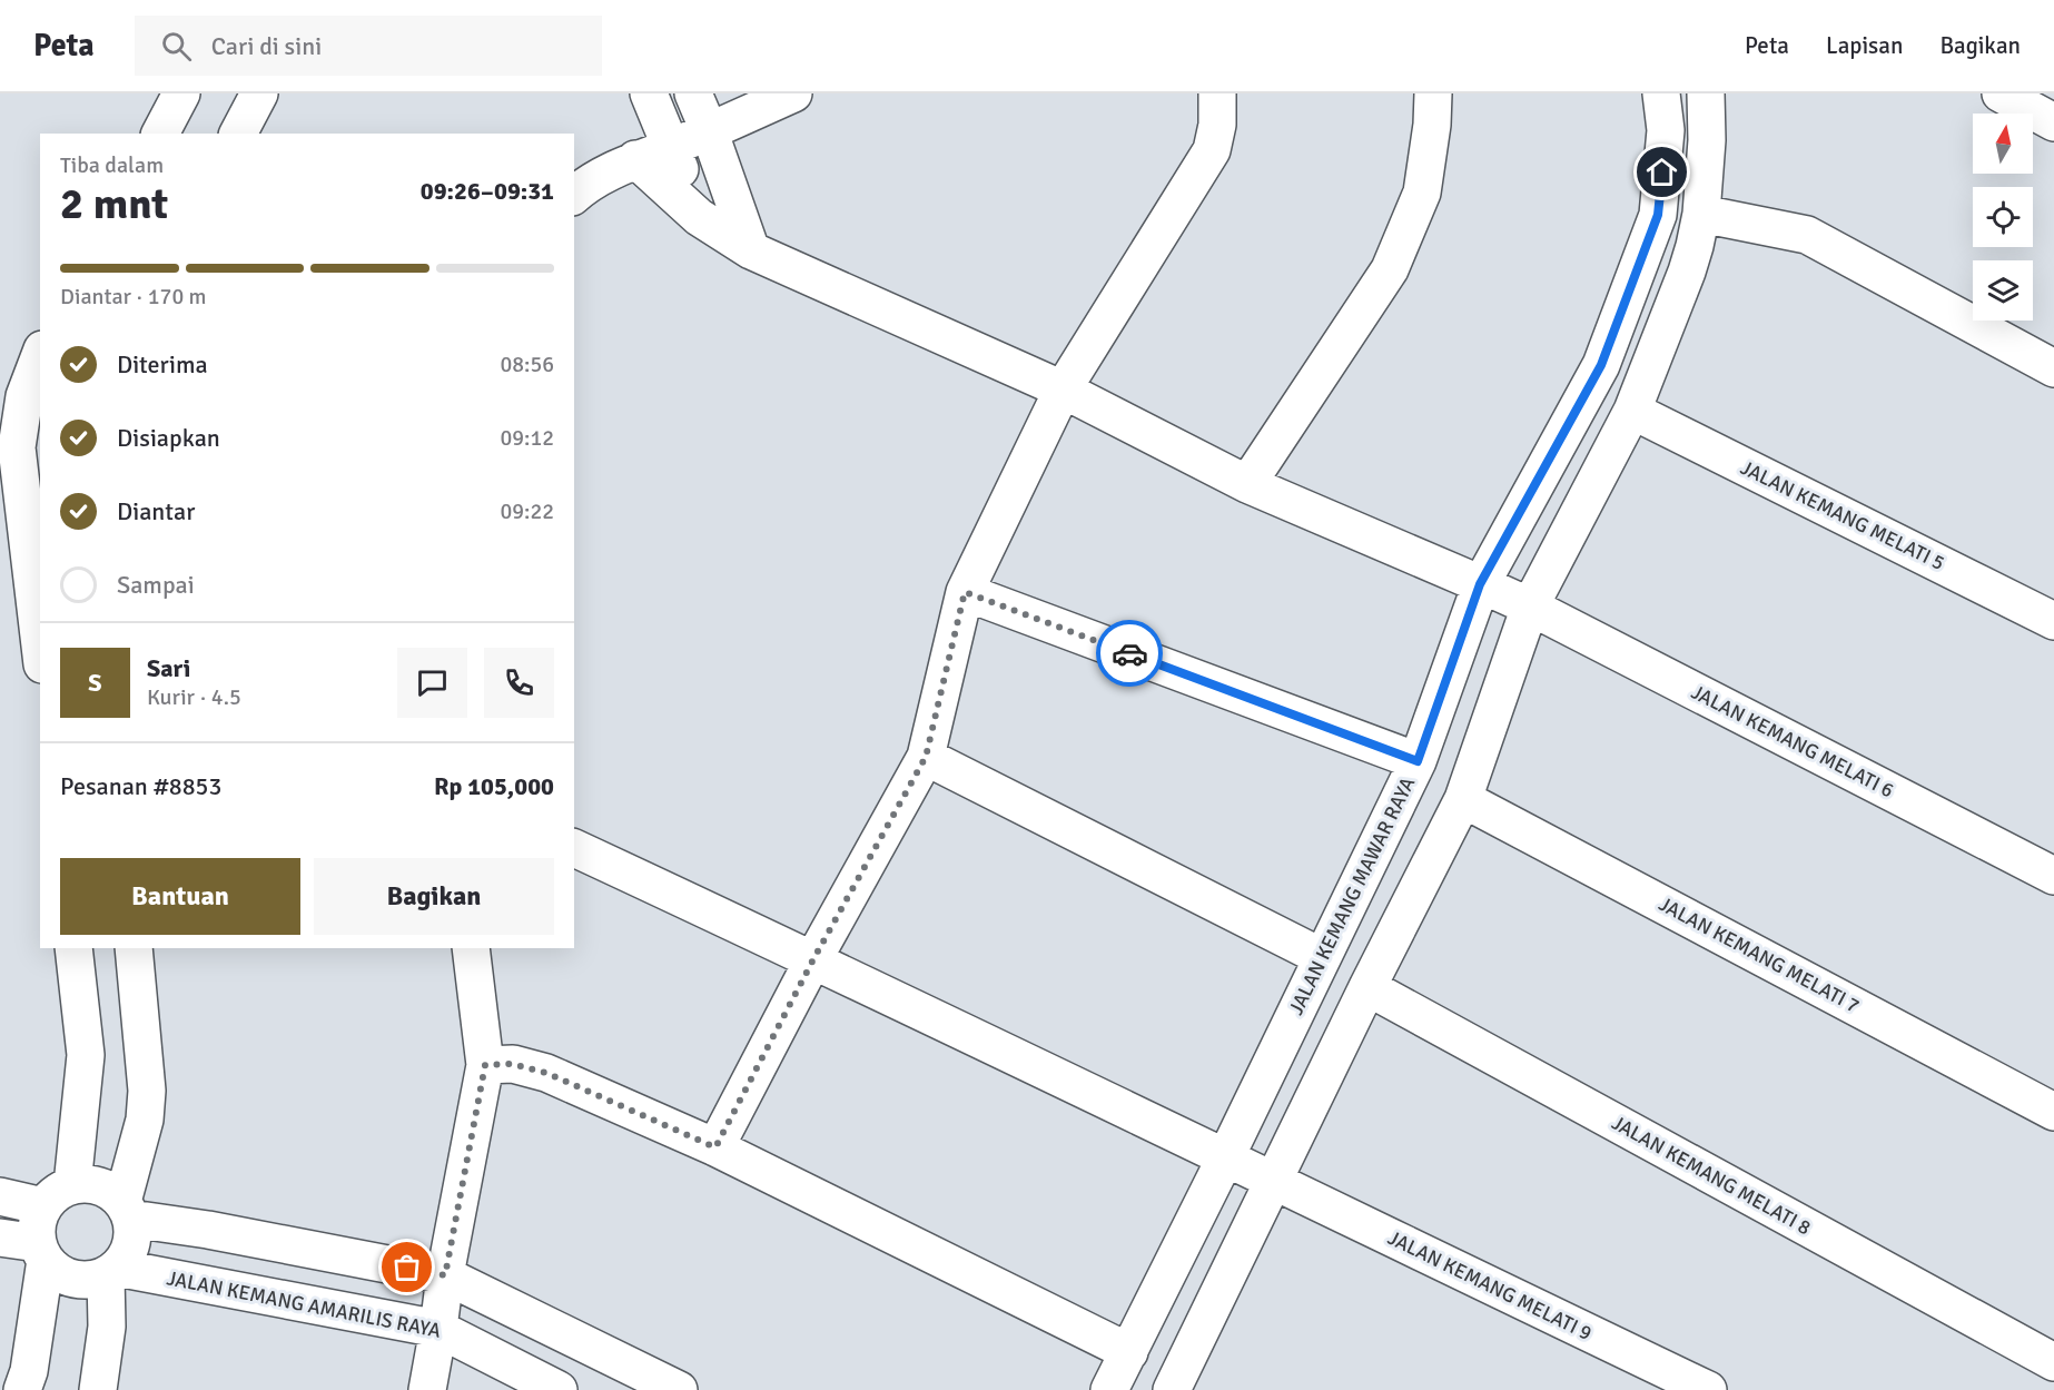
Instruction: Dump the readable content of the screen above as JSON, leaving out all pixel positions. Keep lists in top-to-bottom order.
{
  "streets": {
    "street": [
      "JALAN KEMANG MELATI 5",
      "JALAN KEMANG MELATI 6",
      "JALAN KEMANG MAWAR RAYA",
      "JALAN KEMANG MELATI 7",
      "JALAN KEMANG MELATI 8",
      "JALAN KEMANG MELATI 9",
      "JALAN KEMANG AMARILIS RAYA"
    ]
  },
  "crossings": [
    ["JALAN KEMANG MELATI 6", "JALAN KEMANG MAWAR RAYA"],
    ["JALAN KEMANG MAWAR RAYA", "JALAN KEMANG MELATI 9"]
  ],
  "north": "top",
  "page": {
    "header": "Peta",
    "search": "Cari di sini",
    "nav": ["Peta", "Lapisan", "Bagikan"],
    "heading": ["2 mnt", "Tiba dalam", "09:26–09:31"],
    "panel": [
      "Sari",
      "Kurir · 4.5",
      "Pesanan #8853",
      "Rp 105,000"
    ],
    "bar": "Diantar · 170 m",
    "list": [
      ["Diterima", "08:56"],
      ["Disiapkan", "09:12"],
      ["Diantar", "09:22"],
      "Sampai"
    ],
    "round": "S",
    "buttons": ["Bantuan", "Bagikan"]
  }
}
